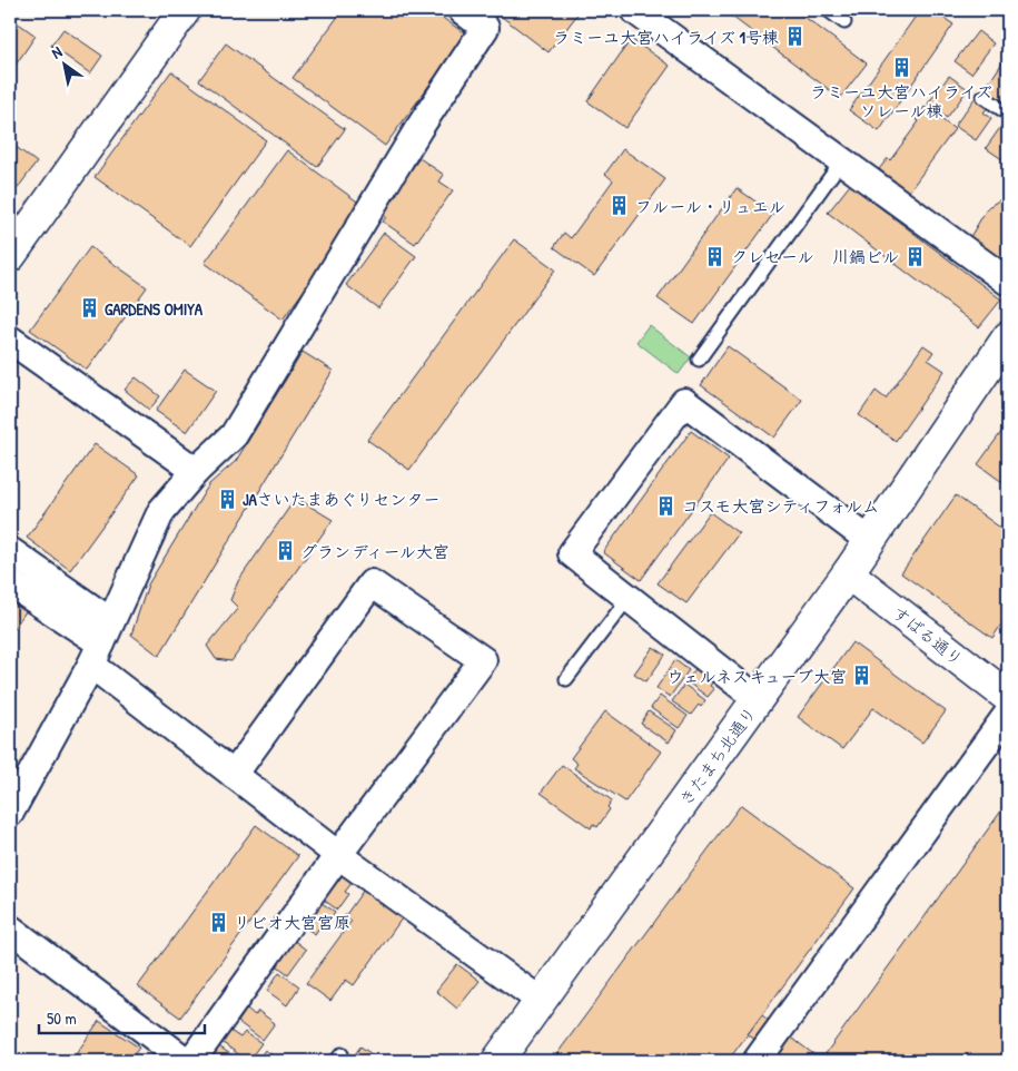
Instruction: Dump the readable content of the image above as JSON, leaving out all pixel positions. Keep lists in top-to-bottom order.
{
  "streets": {
    "street": ["すばる通り", "きたまち北通り"]
  },
  "crossings": [
    ["すばる通り", "きたまち北通り"]
  ],
  "places": {
    "building": [
      "ラミーユ大宮ハイライズ 1号棟",
      "ラミーユ大宮ハイライズ ソレール棟",
      "フルール・リュエル",
      "クレセール",
      "川鍋ビル",
      "GARDENS OMIYA",
      "JAさいたまあぐりセンター",
      "コスモ大宮シティフォルム",
      "グランディール大宮",
      "ウェルネスキューブ大宮",
      "リビオ大宮宮原"
    ]
  },
  "scale_bar": "50 m",
  "north": "top left"
}
